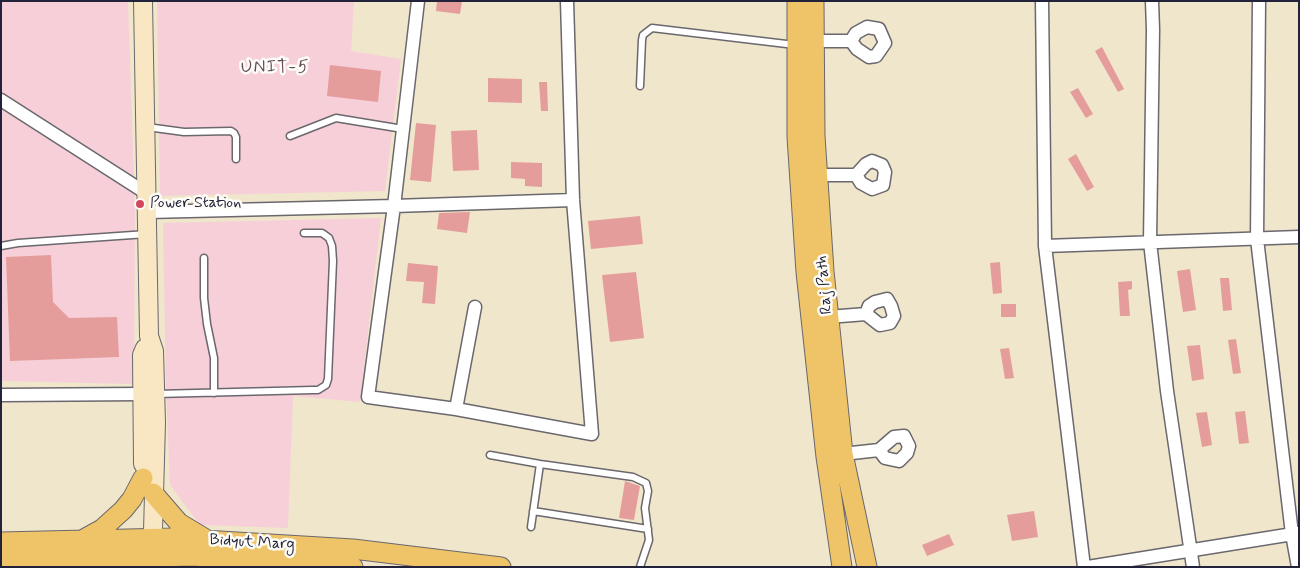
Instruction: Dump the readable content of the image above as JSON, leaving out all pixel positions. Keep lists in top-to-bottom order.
{
  "streets": {
    "main road": ["Raj Path", "Bidyut Marg"]
  },
  "districts": ["UNIT-5"],
  "places": ["Power Station"]
}
